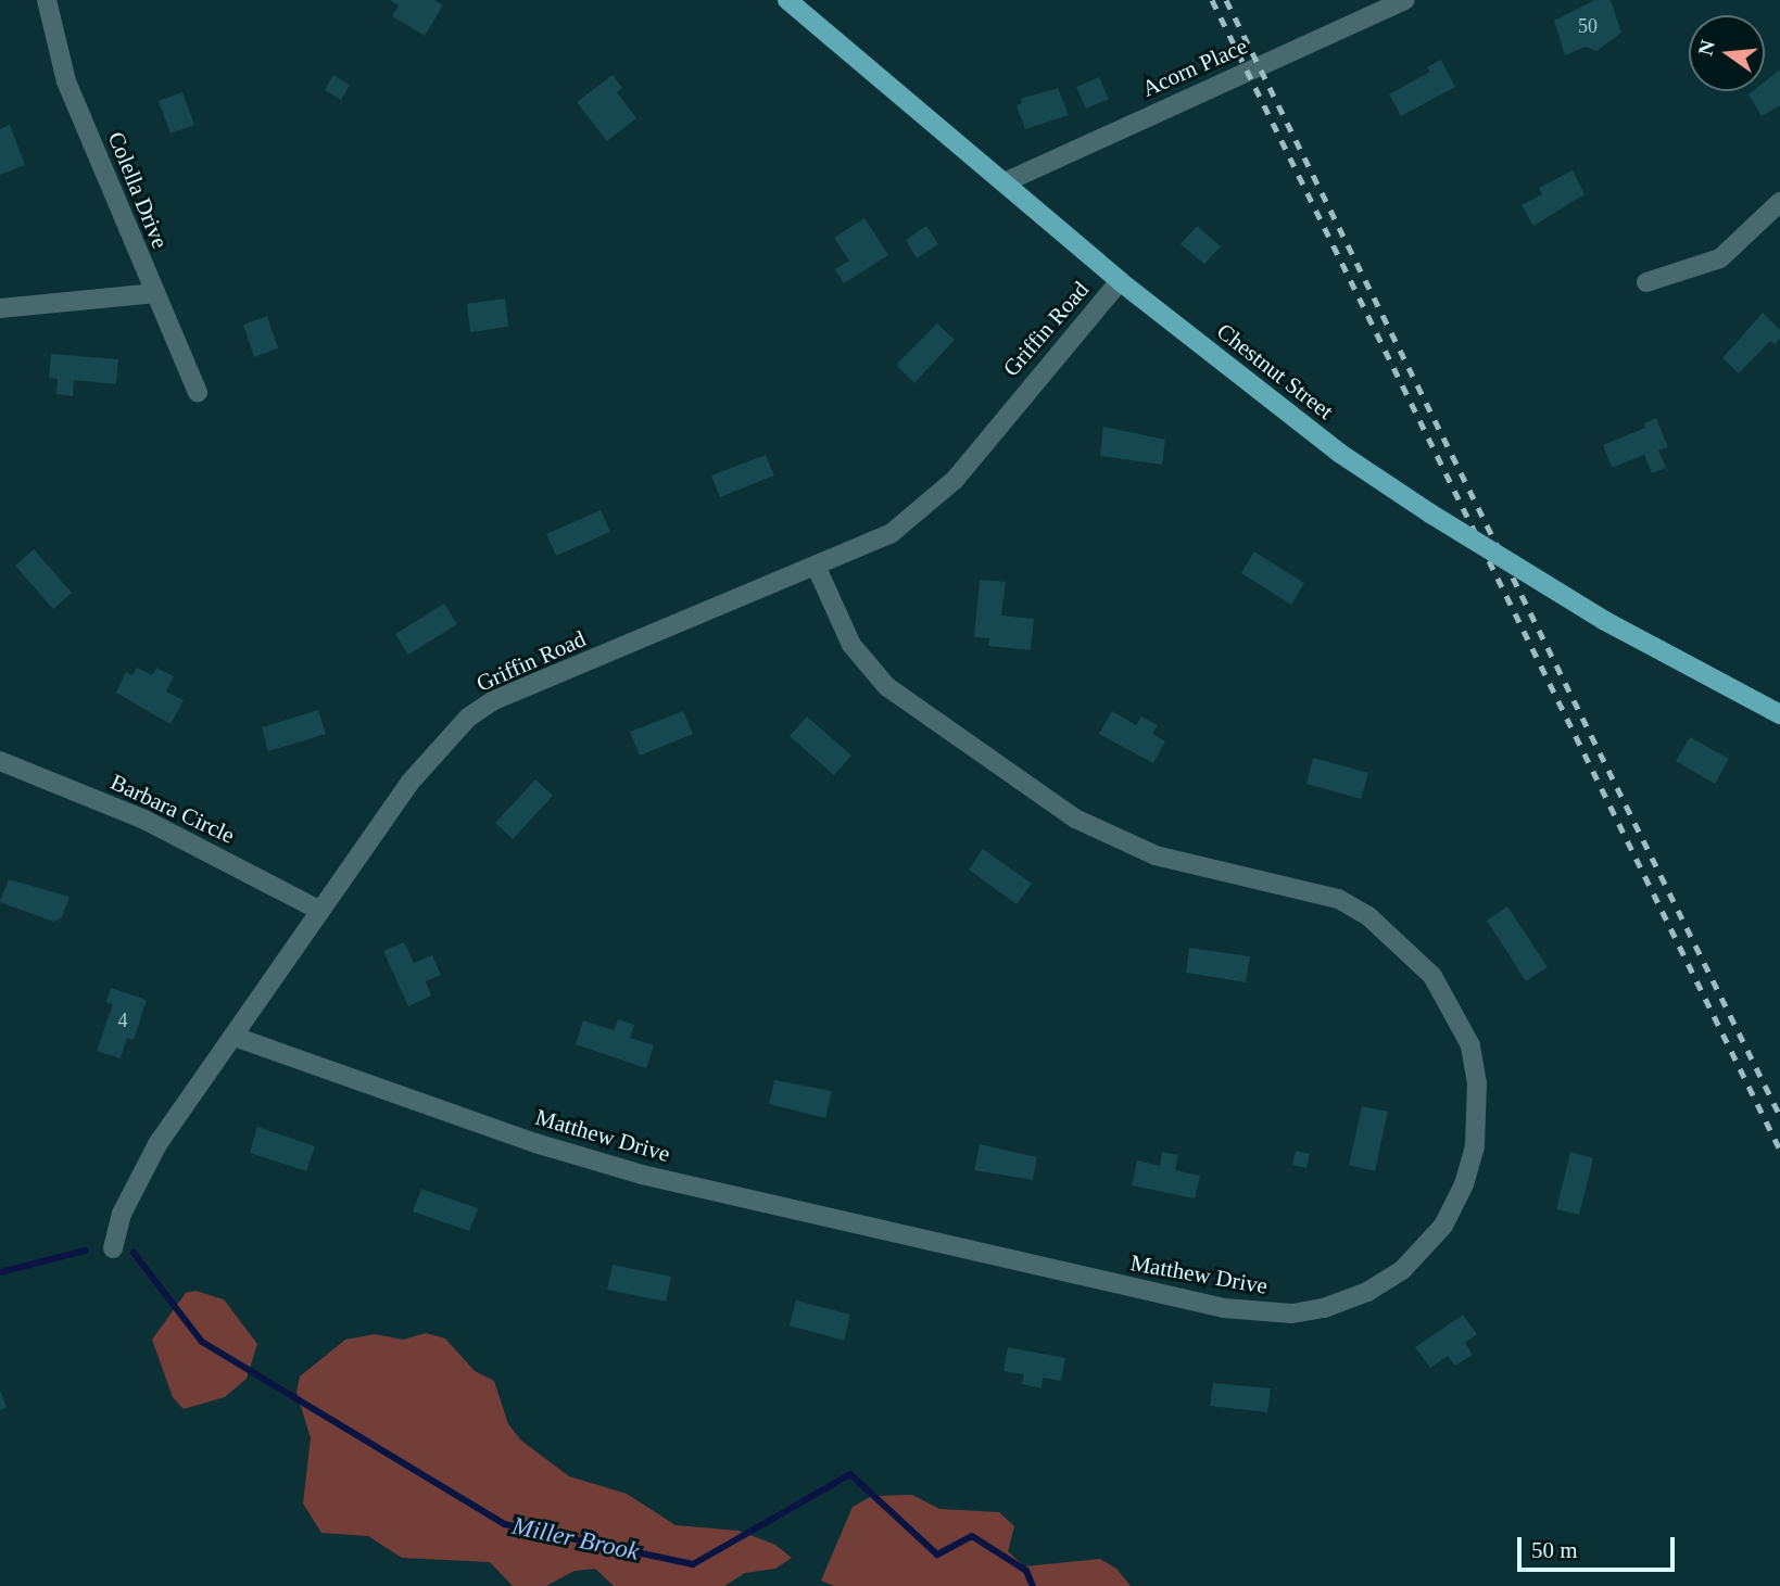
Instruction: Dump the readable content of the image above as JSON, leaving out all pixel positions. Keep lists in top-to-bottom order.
{
  "streets": {
    "main road": ["Chestnut Street"],
    "street": [
      "Acorn Place",
      "Colella Drive",
      "Griffin Road",
      "Barbara Circle",
      "Matthew Drive"
    ]
  },
  "crossings": [
    ["Acorn Place", "Chestnut Street"],
    ["Griffin Road", "Chestnut Street"],
    ["Griffin Road", "Barbara Circle"],
    ["Griffin Road", "Matthew Drive"]
  ],
  "water": ["Miller Brook"],
  "house_numbers": ["50", "4"],
  "scale_bar": "50 m",
  "north": "left"
}
